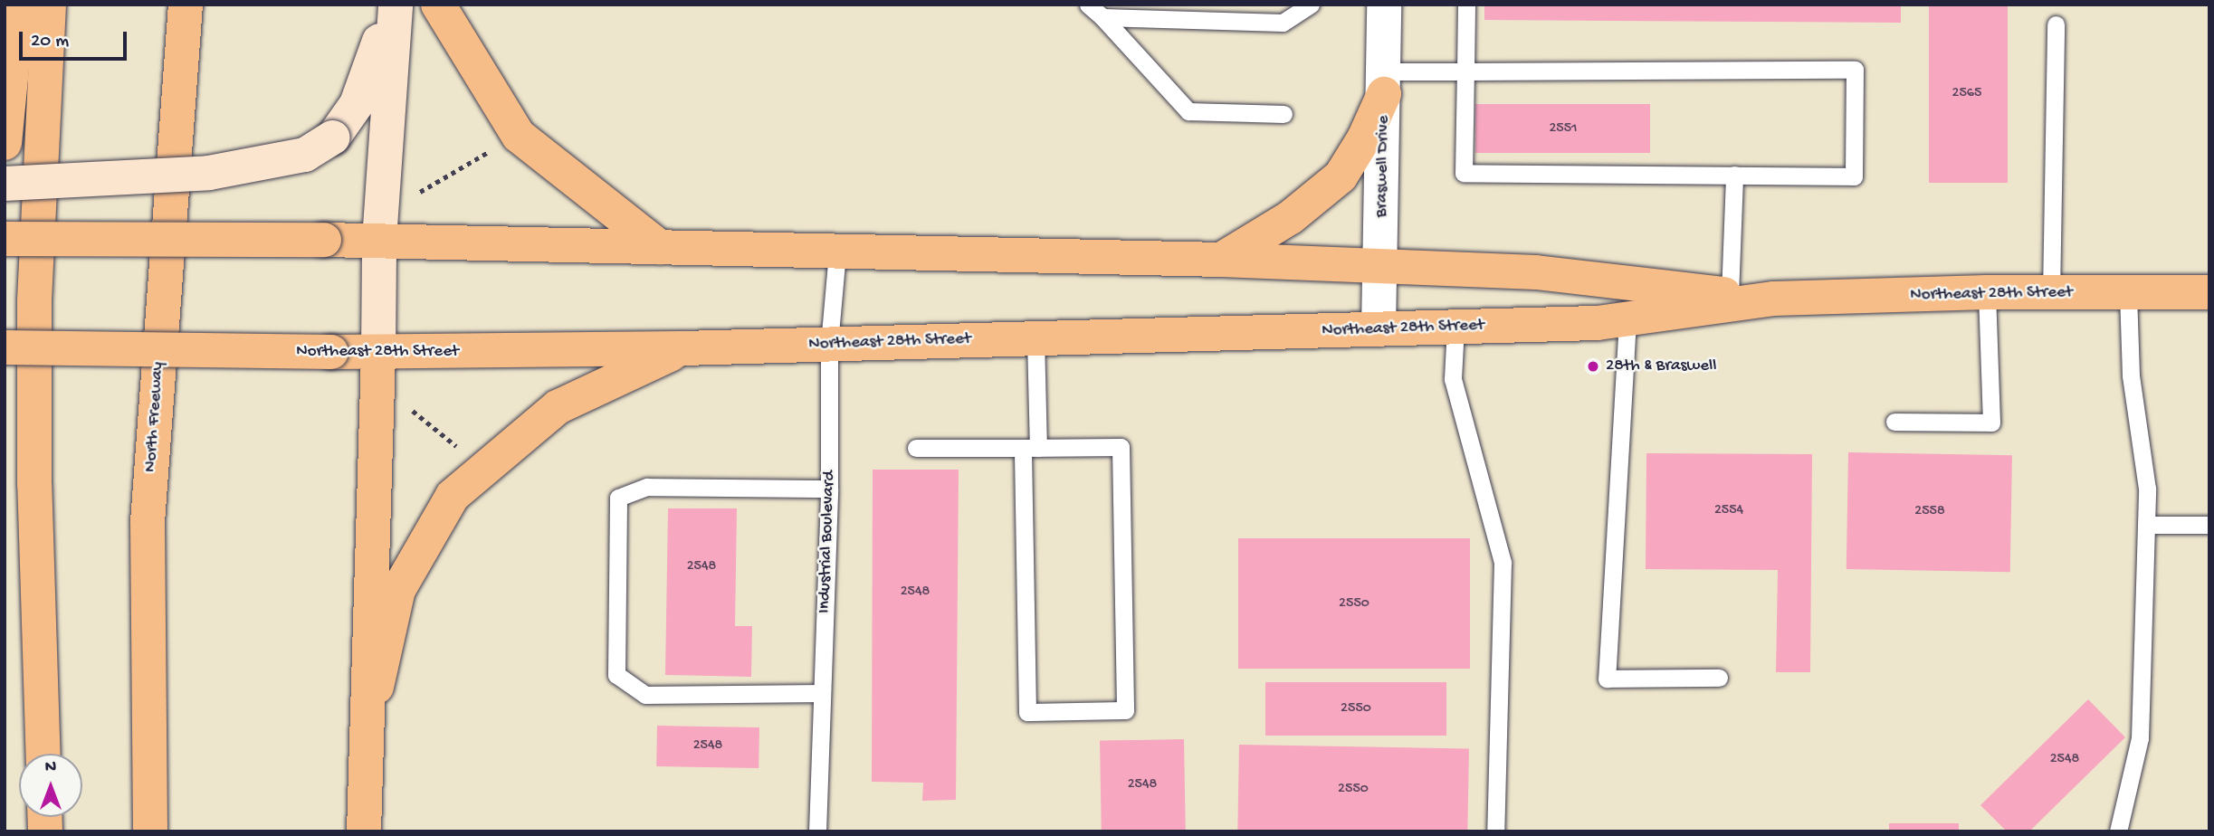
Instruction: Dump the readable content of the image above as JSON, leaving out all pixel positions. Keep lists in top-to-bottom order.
{
  "streets": {
    "main road": ["Northeast 28th Street", "North Freeway"],
    "street": ["Braswell Drive"],
    "lane": ["Industrial Boulevard"]
  },
  "crossings": [
    ["Braswell Drive", "Northeast 28th Street"],
    ["Northeast 28th Street", "Industrial Boulevard"]
  ],
  "places": ["28th & Braswell"],
  "house_numbers": [
    "2565",
    "2551",
    "2554",
    "2558",
    "2548",
    "2548",
    "2550",
    "2550",
    "2548",
    "2548",
    "2548",
    "2550"
  ],
  "scale_bar": "20 m",
  "north": "top"
}
